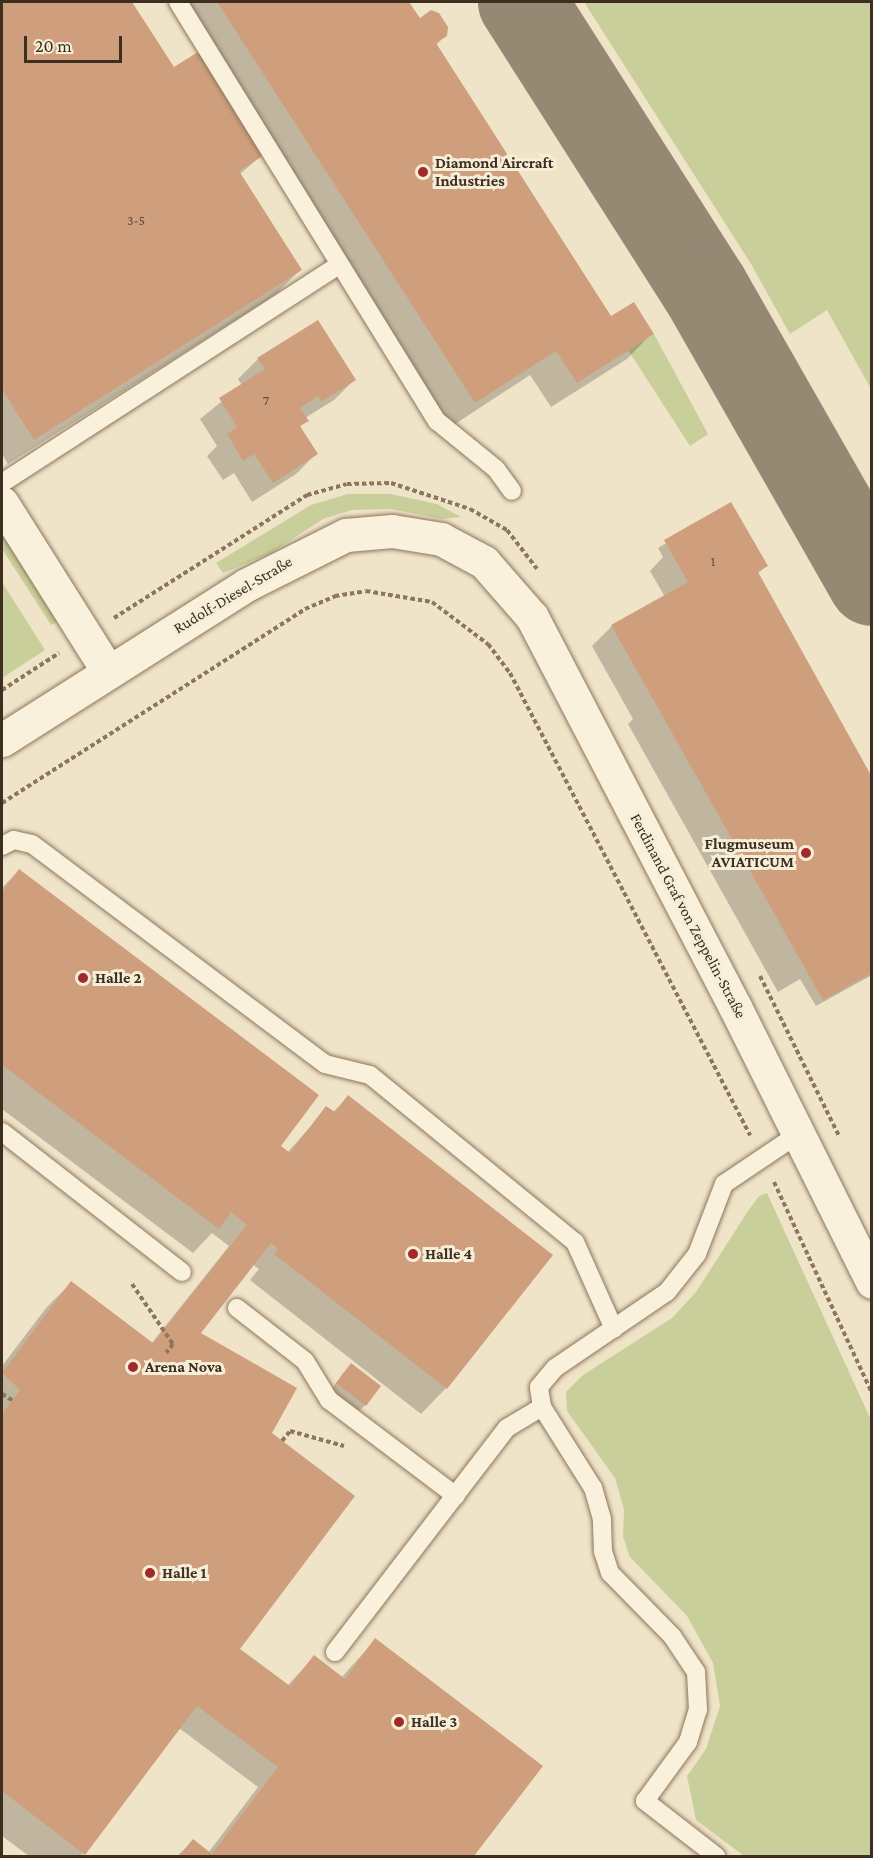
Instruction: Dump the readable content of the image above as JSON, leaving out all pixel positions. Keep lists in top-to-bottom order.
{
  "streets": {
    "street": ["Rudolf-Diesel-Straße", "Ferdinand Graf von Zeppelin-Straße"]
  },
  "crossings": [
    ["Rudolf-Diesel-Straße", "Ferdinand Graf von Zeppelin-Straße"]
  ],
  "places": [
    "Diamond Aircraft Industries",
    "Flugmuseum AVIATICUM",
    "Halle 2",
    "Halle 4",
    "Arena Nova",
    "Halle 1",
    "Halle 3"
  ],
  "house_numbers": ["3-5", "7", "1"],
  "scale_bar": "20 m"
}
